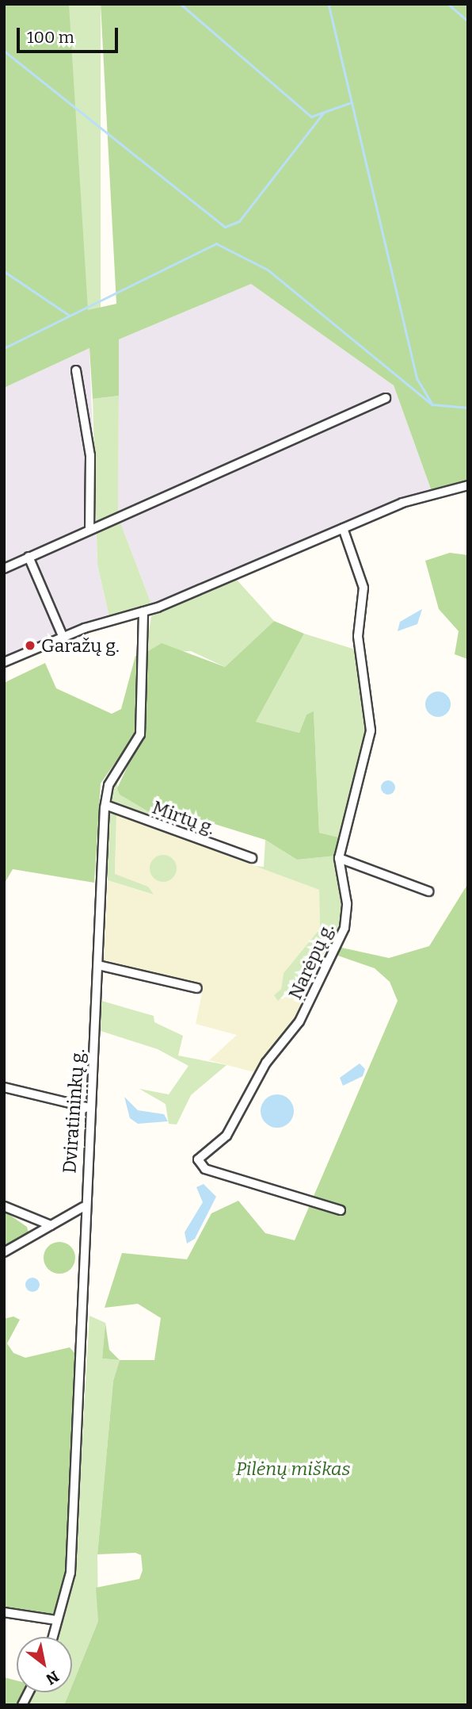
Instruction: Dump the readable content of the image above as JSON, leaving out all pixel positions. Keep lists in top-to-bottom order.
{
  "streets": {
    "street": ["Mirtų g.", "Narėpų g.", "Dviratininkų g."]
  },
  "crossings": [
    ["Mirtų g.", "Dviratininkų g."]
  ],
  "parks": ["Pilėnų miškas"],
  "places": ["Garažų g."],
  "scale_bar": "100 m",
  "north": "bottom right"
}
